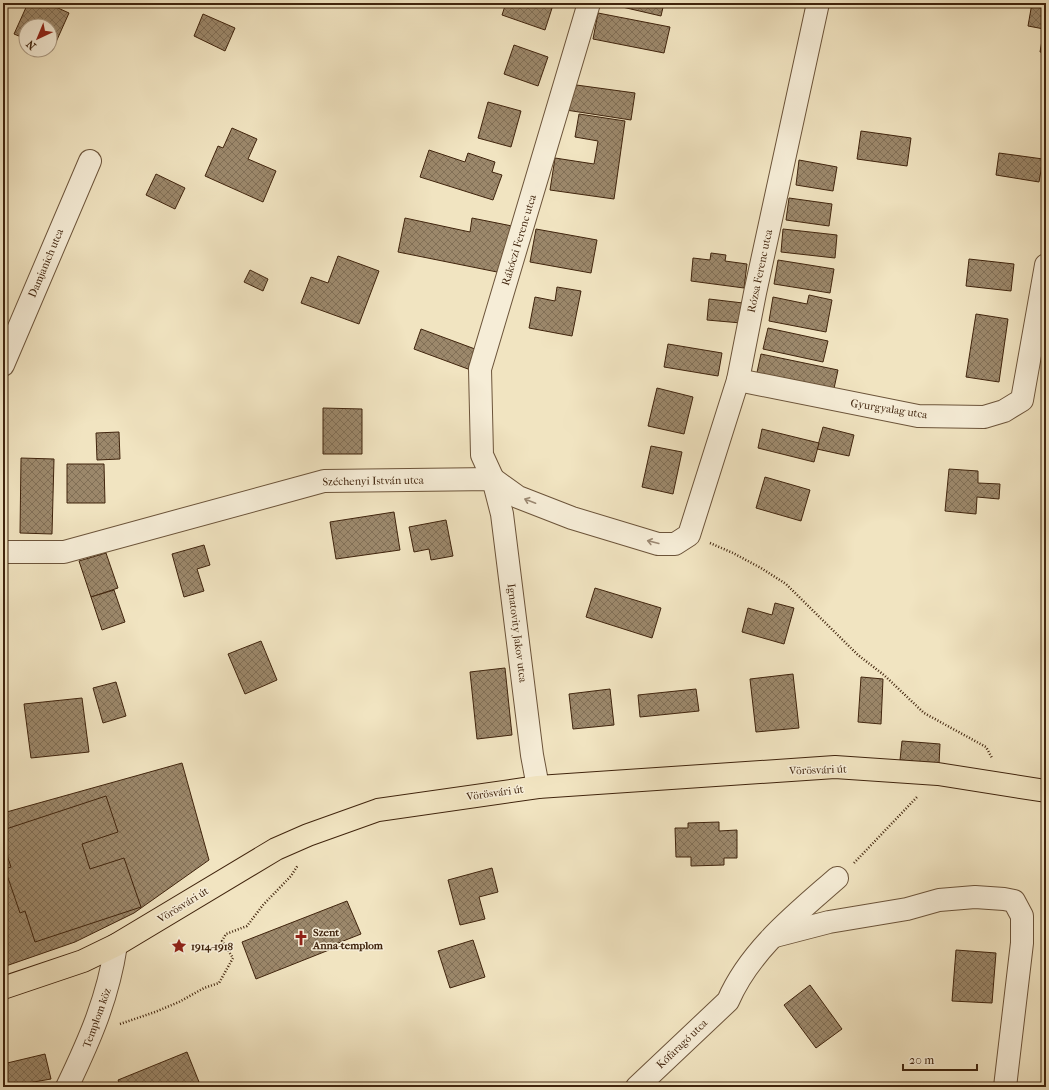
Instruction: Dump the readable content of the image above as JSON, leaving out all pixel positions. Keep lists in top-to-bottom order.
{
  "streets": {
    "main road": ["Vörösvári út"],
    "street": [
      "Rákóczi Ferenc utca",
      "Damjanich utca",
      "Rózsa Ferenc utca",
      "Gyurgyalag utca",
      "Széchenyi István utca",
      "Ignatovity Jakov utca",
      "Templom köz",
      "Kőfaragó utca"
    ]
  },
  "crossings": [
    ["Rákóczi Ferenc utca", "Széchenyi István utca"],
    ["Rákóczi Ferenc utca", "Ignatovity Jakov utca"],
    ["Rózsa Ferenc utca", "Gyurgyalag utca"],
    ["Széchenyi István utca", "Ignatovity Jakov utca"],
    ["Ignatovity Jakov utca", "Vörösvári út"],
    ["Vörösvári út", "Templom köz"]
  ],
  "places": {
    "church": ["Szent Anna-templom"],
    "place": ["1914-1918"]
  },
  "scale_bar": "20 m",
  "north": "bottom left"
}
